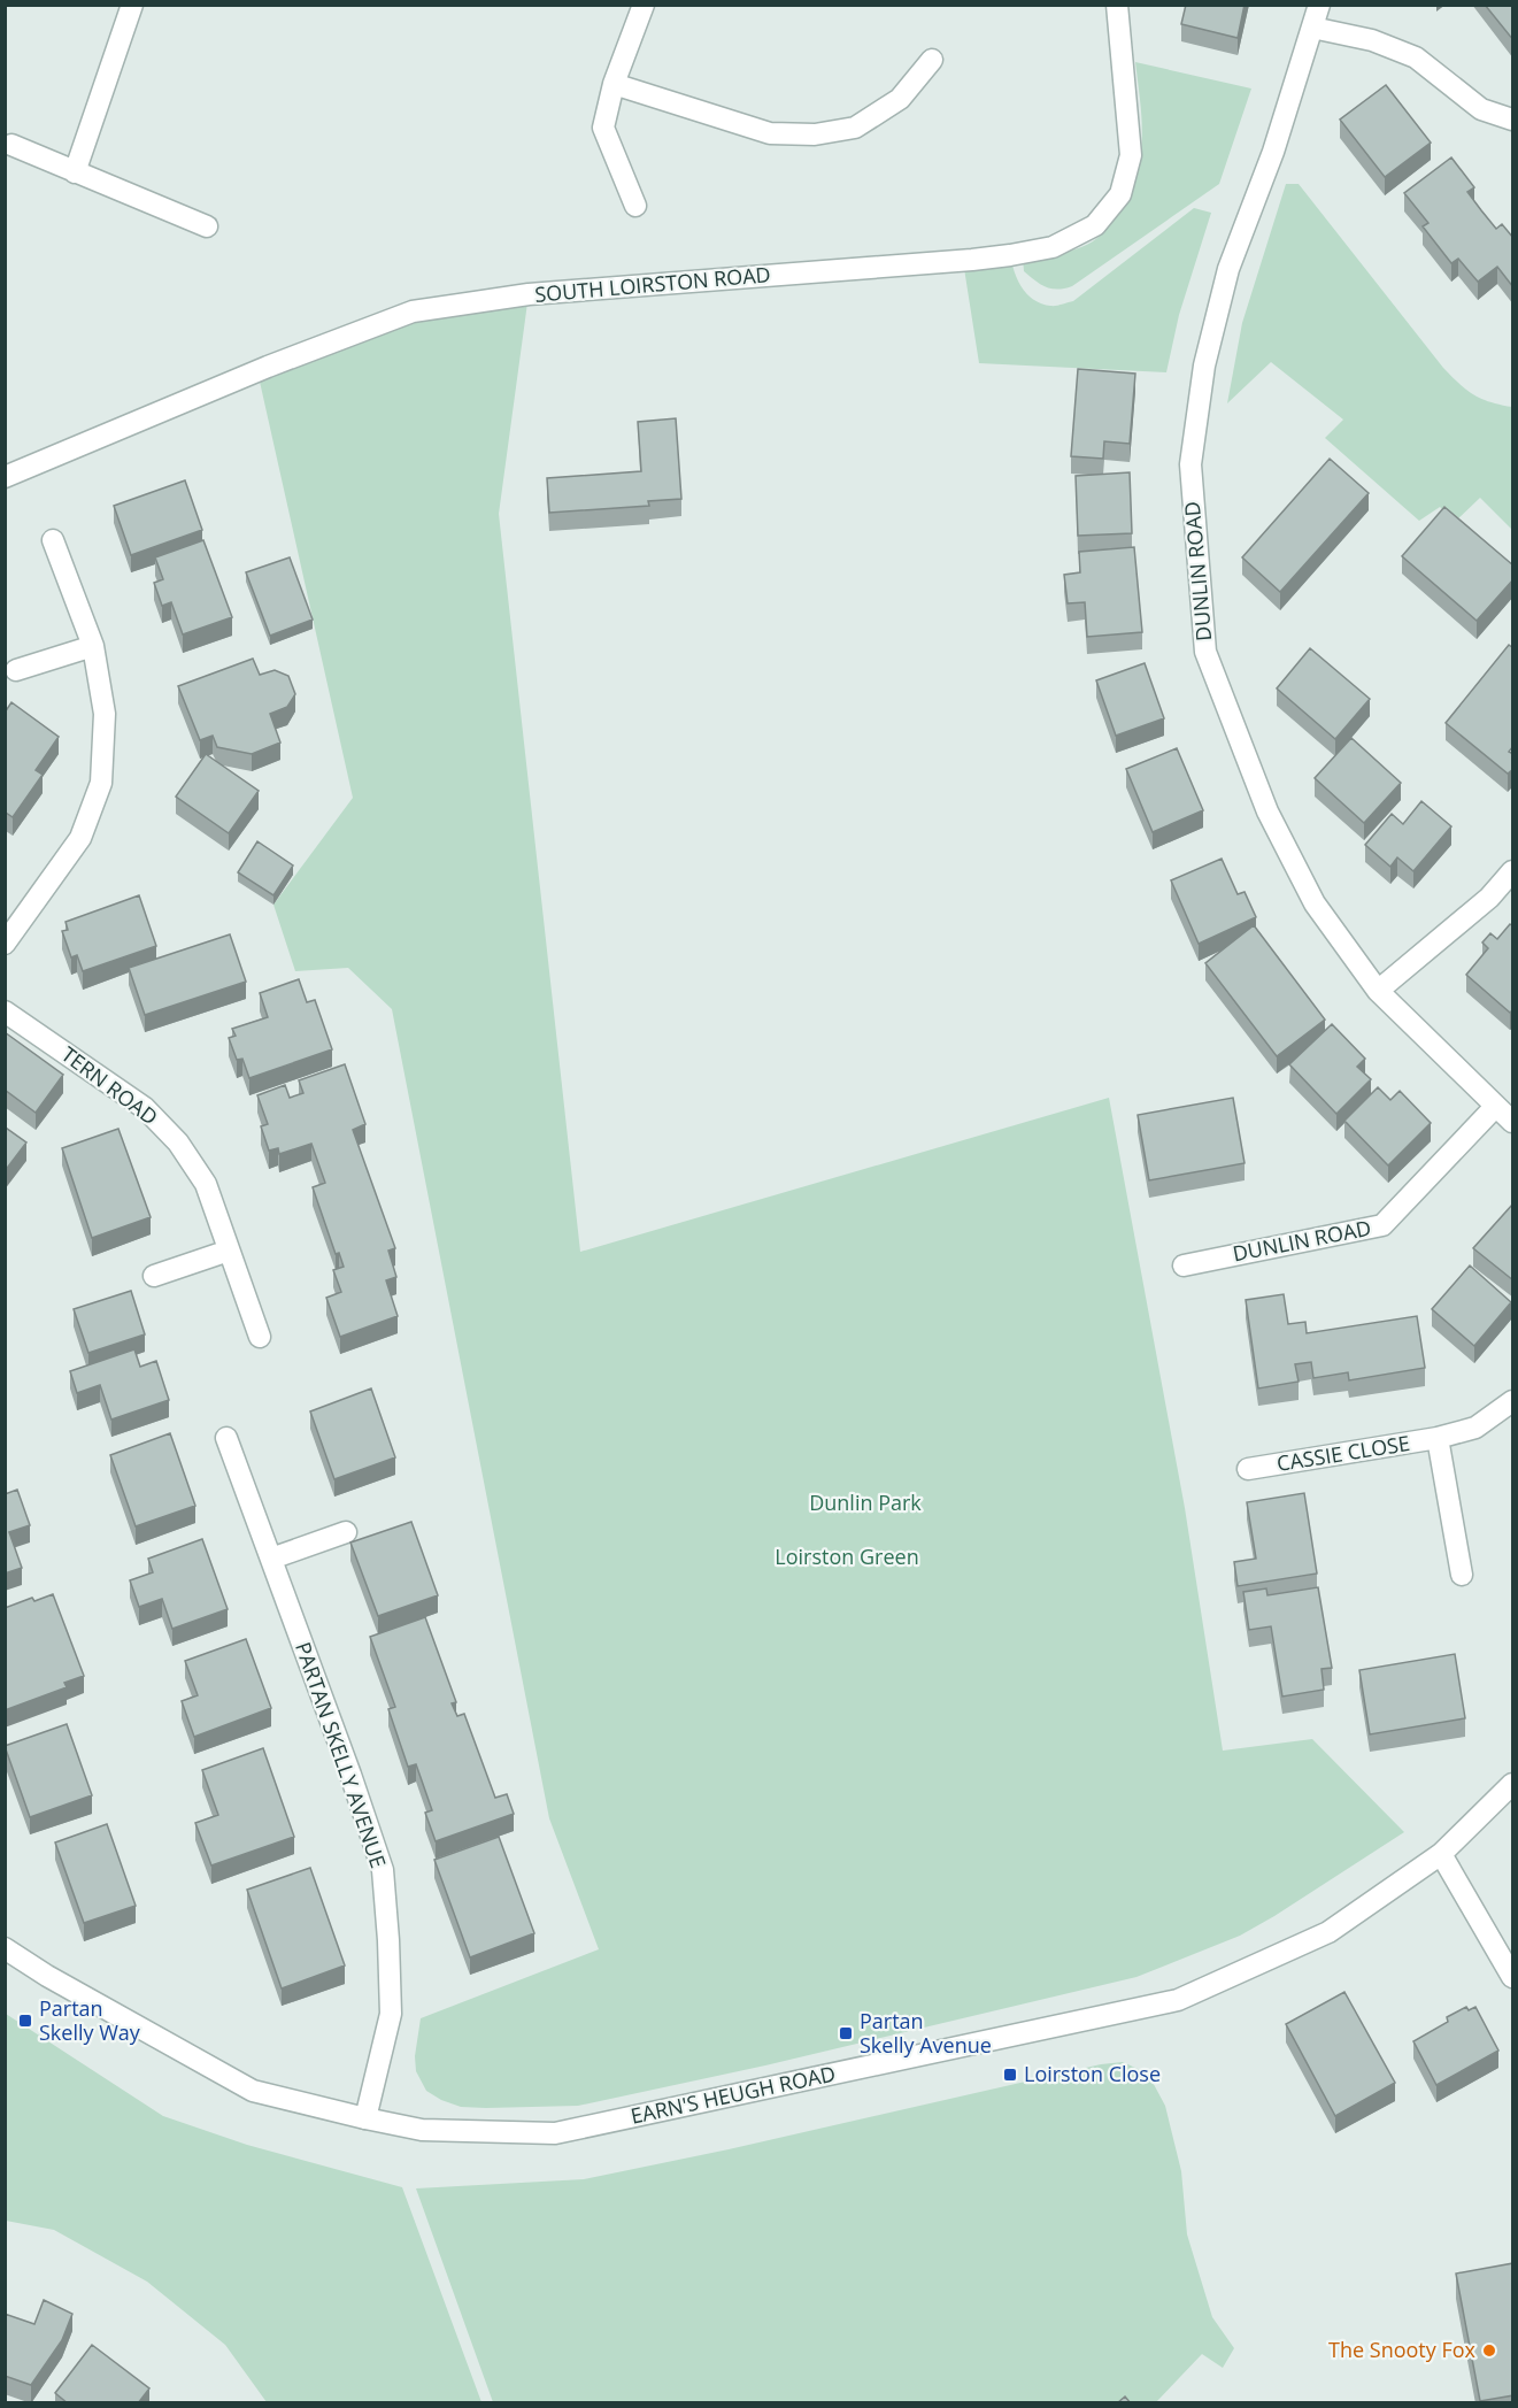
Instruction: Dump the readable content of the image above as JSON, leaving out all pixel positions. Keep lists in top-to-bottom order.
{
  "streets": {
    "street": [
      "SOUTH LOIRSTON ROAD",
      "DUNLIN ROAD",
      "TERN ROAD",
      "CASSIE CLOSE",
      "PARTAN SKELLY AVENUE",
      "EARN'S HEUGH ROAD"
    ]
  },
  "crossings": [
    ["PARTAN SKELLY AVENUE", "EARN'S HEUGH ROAD"]
  ],
  "parks": ["Dunlin Park", "Loirston Green"],
  "places": {
    "transit": ["Partan Skelly Way", "Partan Skelly Avenue", "Loirston Close"],
    "other": ["The Snooty Fox"]
  }
}
